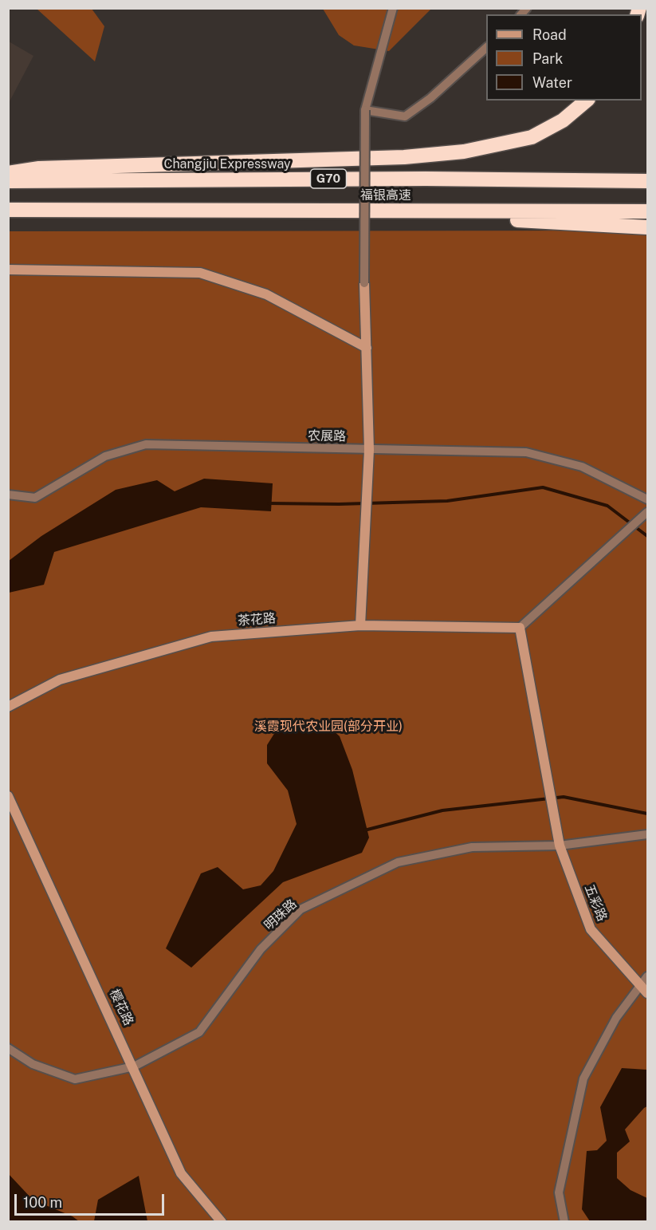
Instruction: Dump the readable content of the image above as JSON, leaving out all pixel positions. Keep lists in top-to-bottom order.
{
  "streets": {
    "highway": ["Changjiu Expressway", "G70", "福银高速"],
    "street": [
      "农展路",
      "茶花路",
      "五彩路",
      "明珠路",
      "樱花路"
    ]
  },
  "crossings": [
    ["茶花路", "五彩路"],
    ["五彩路", "明珠路"],
    ["明珠路", "樱花路"]
  ],
  "parks": ["溪霞现代农业园(部分开业)"],
  "legend": ["Road", "Park", "Water"],
  "scale_bar": "100 m"
}
